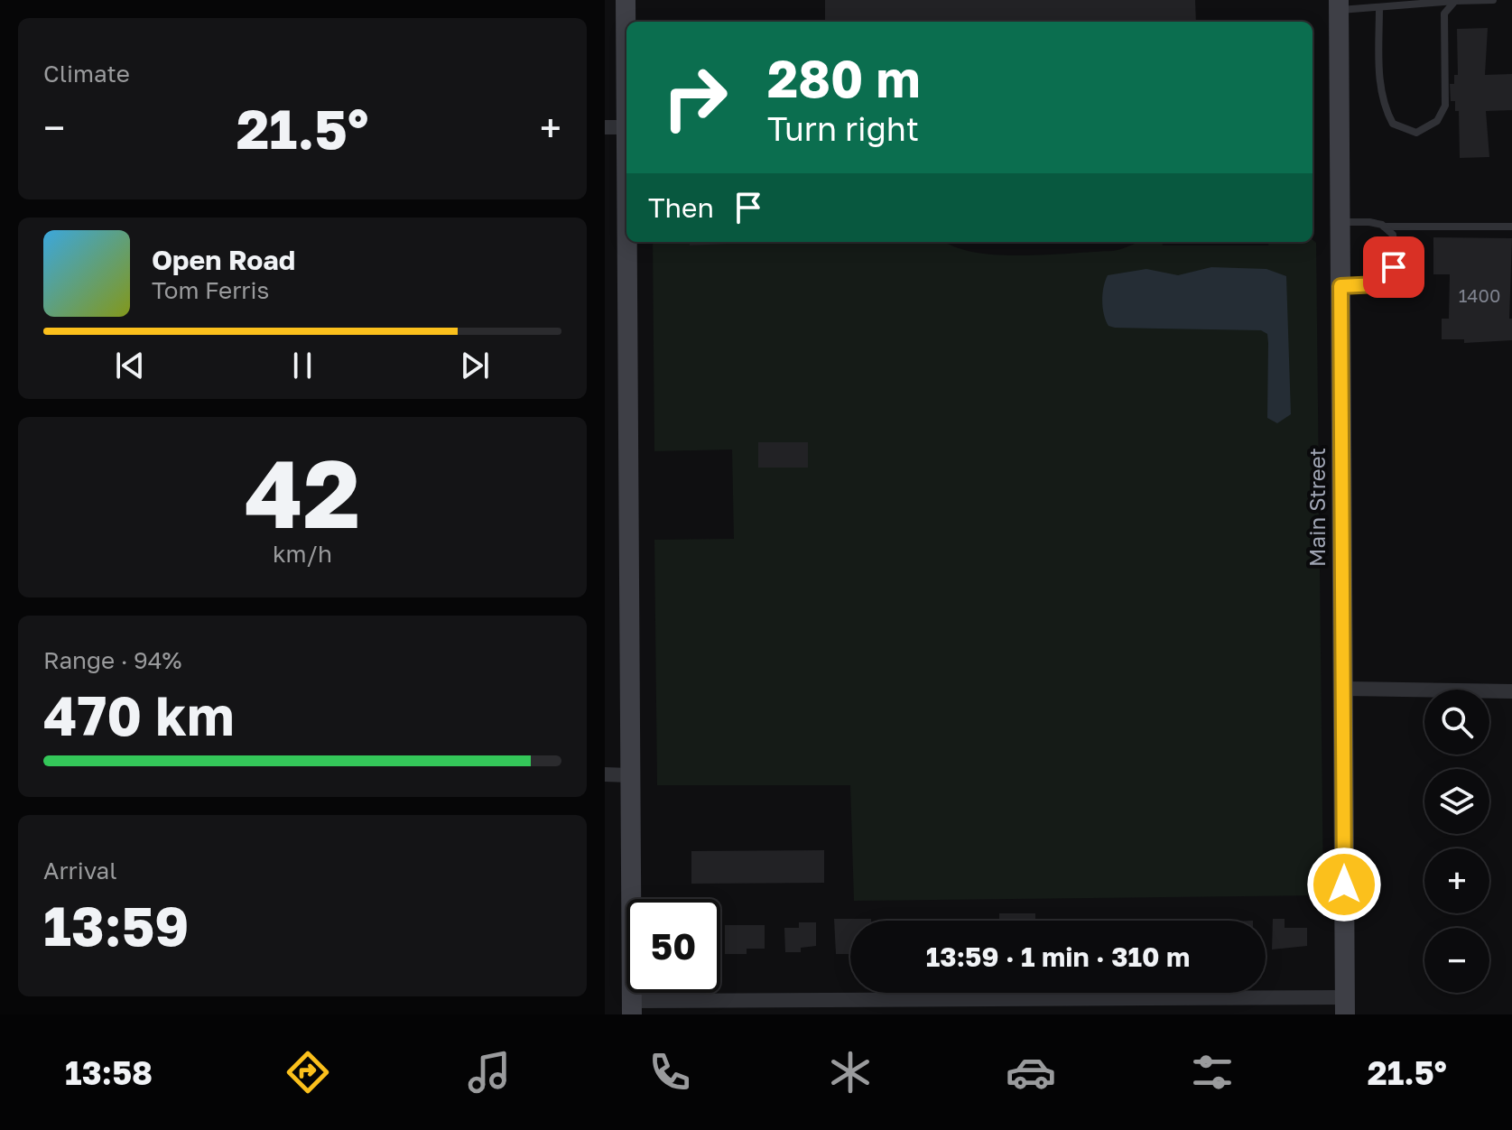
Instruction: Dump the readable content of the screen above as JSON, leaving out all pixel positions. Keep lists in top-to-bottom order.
{
  "streets": {
    "main road": ["Main Street"]
  },
  "house_numbers": ["1400"],
  "page": {
    "tile": [
      "Climate",
      ["42", "km/h"],
      ["Range · 94%", "470 km"],
      ["Arrival", "13:59"]
    ],
    "turn": ["280 m", "Turn right"],
    "heat": ["−", "21.5°", "+"],
    "then": "Then",
    "song": ["Open Road", "Tom Ferris"],
    "map_buttons": ["+", "−"],
    "limit": "50",
    "trip": "13:59 · 1 min · 310 m",
    "tabs": ["13:58", "21.5°"]
  }
}
